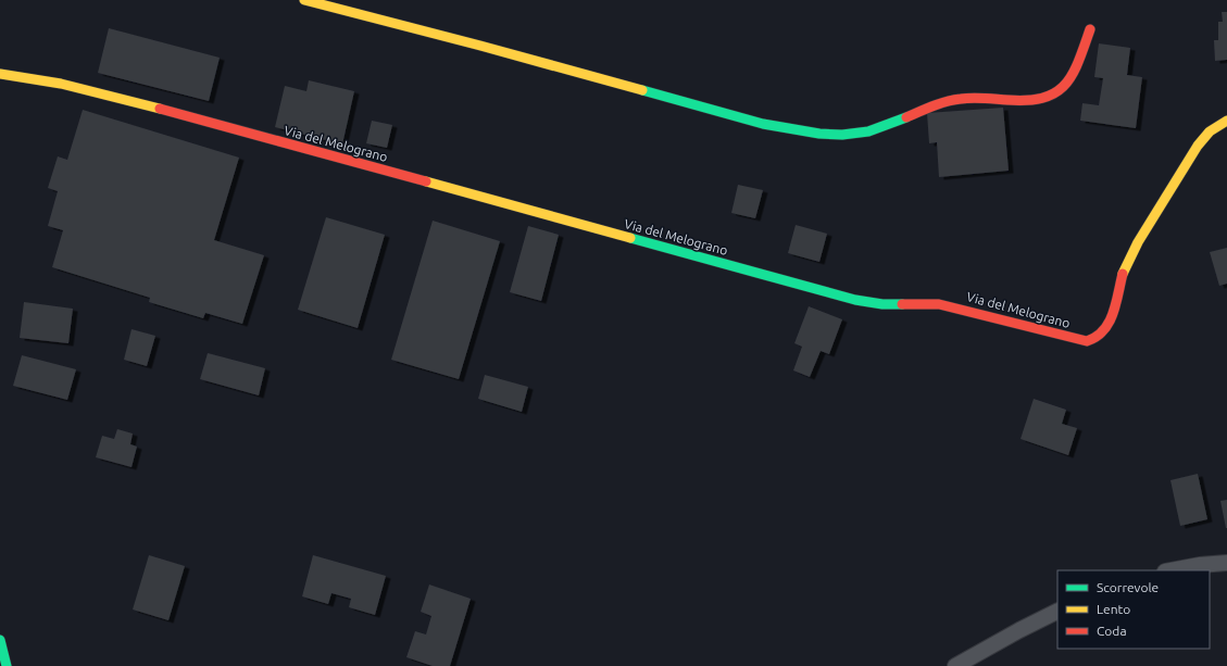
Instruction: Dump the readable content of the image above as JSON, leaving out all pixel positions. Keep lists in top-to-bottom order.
{
  "streets": {
    "street": ["Via del Melograno"]
  },
  "legend": ["Scorrevole", "Lento", "Coda"]
}
